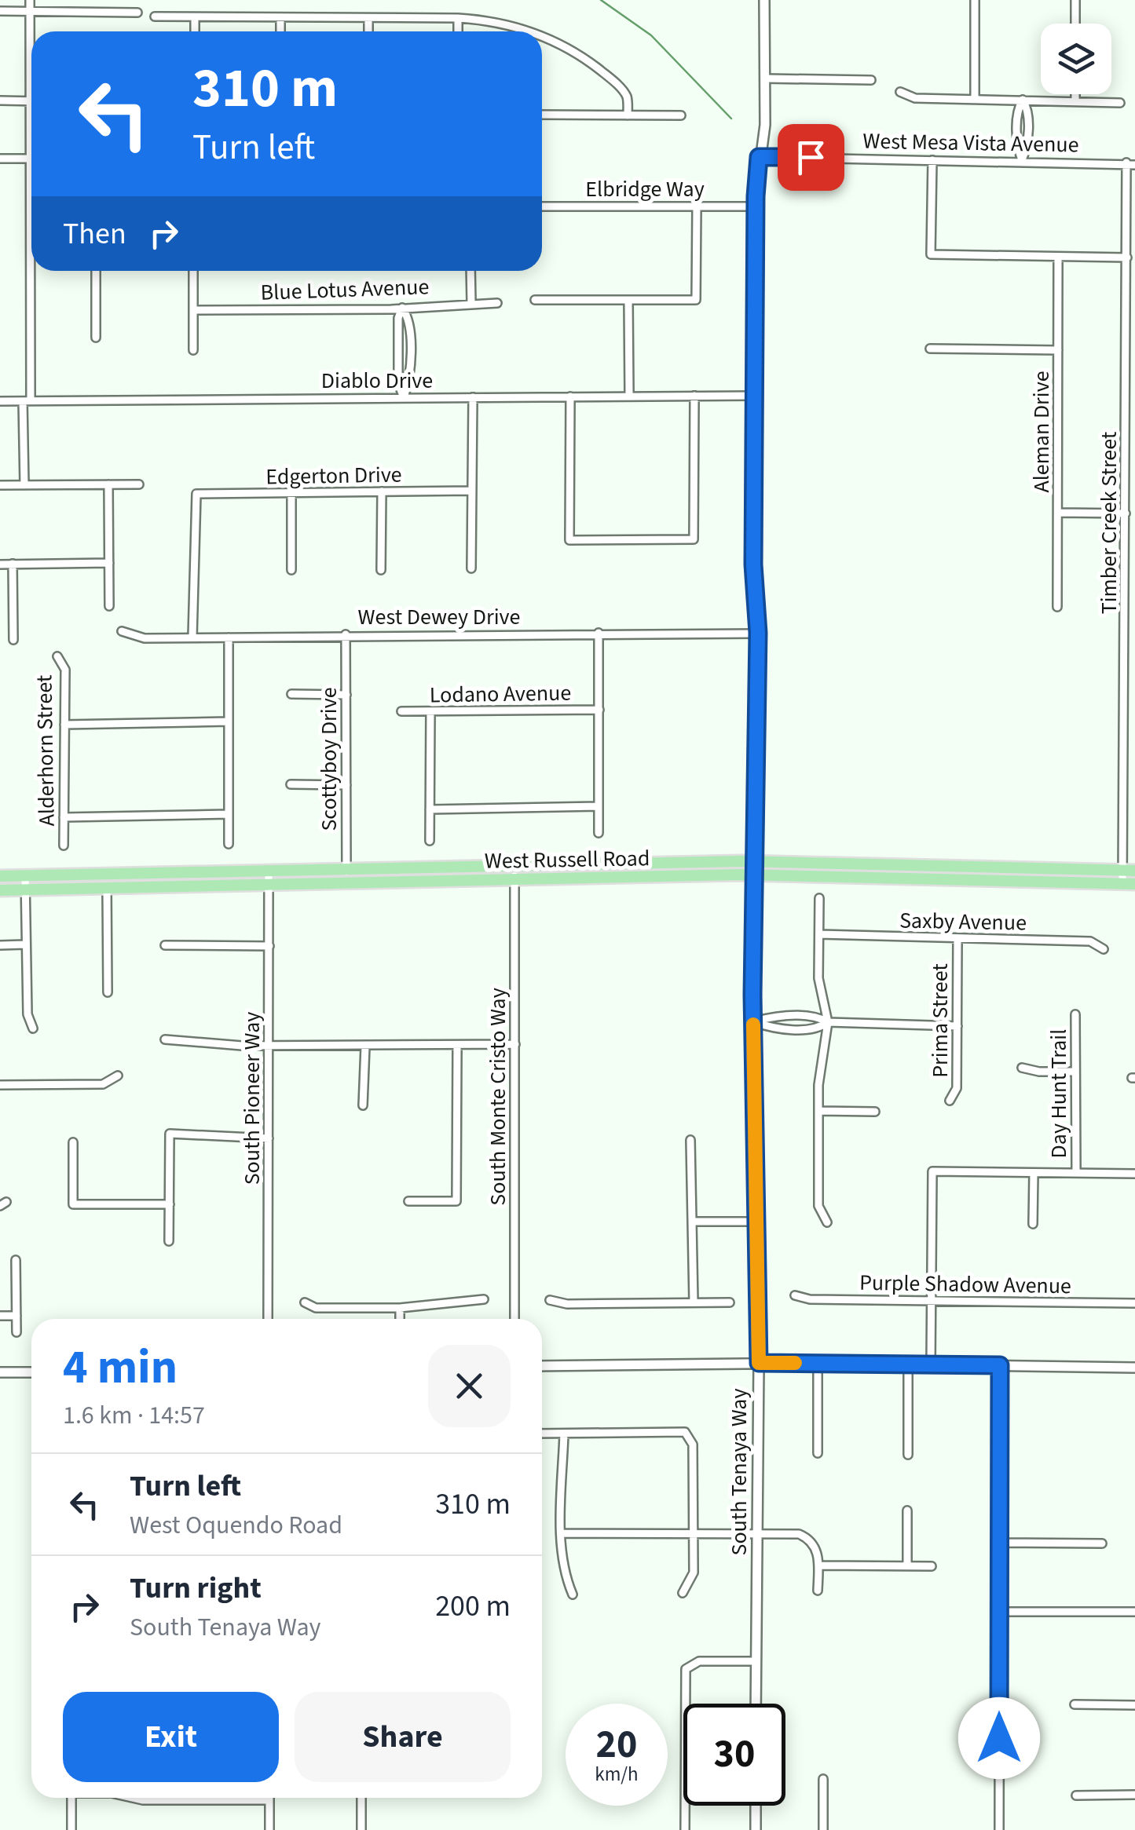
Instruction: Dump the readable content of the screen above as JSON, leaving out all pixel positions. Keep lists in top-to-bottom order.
{
  "streets": {
    "main road": ["West Russell Road"],
    "street": [
      "West Mesa Vista Avenue",
      "Elbridge Way",
      "Blue Lotus Avenue",
      "Diablo Drive",
      "Aleman Drive",
      "Edgerton Drive",
      "Timber Creek Street",
      "West Dewey Drive",
      "Lodano Avenue",
      "Alderhorn Street",
      "Scottyboy Drive",
      "Saxby Avenue",
      "Prima Street",
      "Day Hunt Trail",
      "South Monte Cristo Way",
      "South Pioneer Way",
      "Purple Shadow Avenue",
      "South Tenaya Way"
    ]
  },
  "crossings": [
    ["West Mesa Vista Avenue", "Timber Creek Street"],
    ["West Mesa Vista Avenue", "South Tenaya Way"],
    ["Elbridge Way", "South Tenaya Way"],
    ["Diablo Drive", "South Tenaya Way"],
    ["Edgerton Drive", "West Dewey Drive"],
    ["Timber Creek Street", "West Russell Road"],
    ["West Dewey Drive", "Scottyboy Drive"],
    ["West Dewey Drive", "South Tenaya Way"],
    ["Scottyboy Drive", "West Russell Road"],
    ["West Russell Road", "South Monte Cristo Way"],
    ["West Russell Road", "South Pioneer Way"],
    ["West Russell Road", "South Tenaya Way"],
    ["Saxby Avenue", "Prima Street"]
  ],
  "page": {
    "turn": ["310 m", "Turn left"],
    "then": "Then",
    "heading": ["4 min", "1.6 km · 14:57"],
    "list": [
      {
        "name": "Turn left",
        "note": "West Oquendo Road",
        "value": "310 m"
      },
      {
        "name": "Turn right",
        "note": "South Tenaya Way",
        "value": "200 m"
      }
    ],
    "buttons": ["Exit", "Share"],
    "speed": "20 km/h",
    "limit": "30"
  }
}
